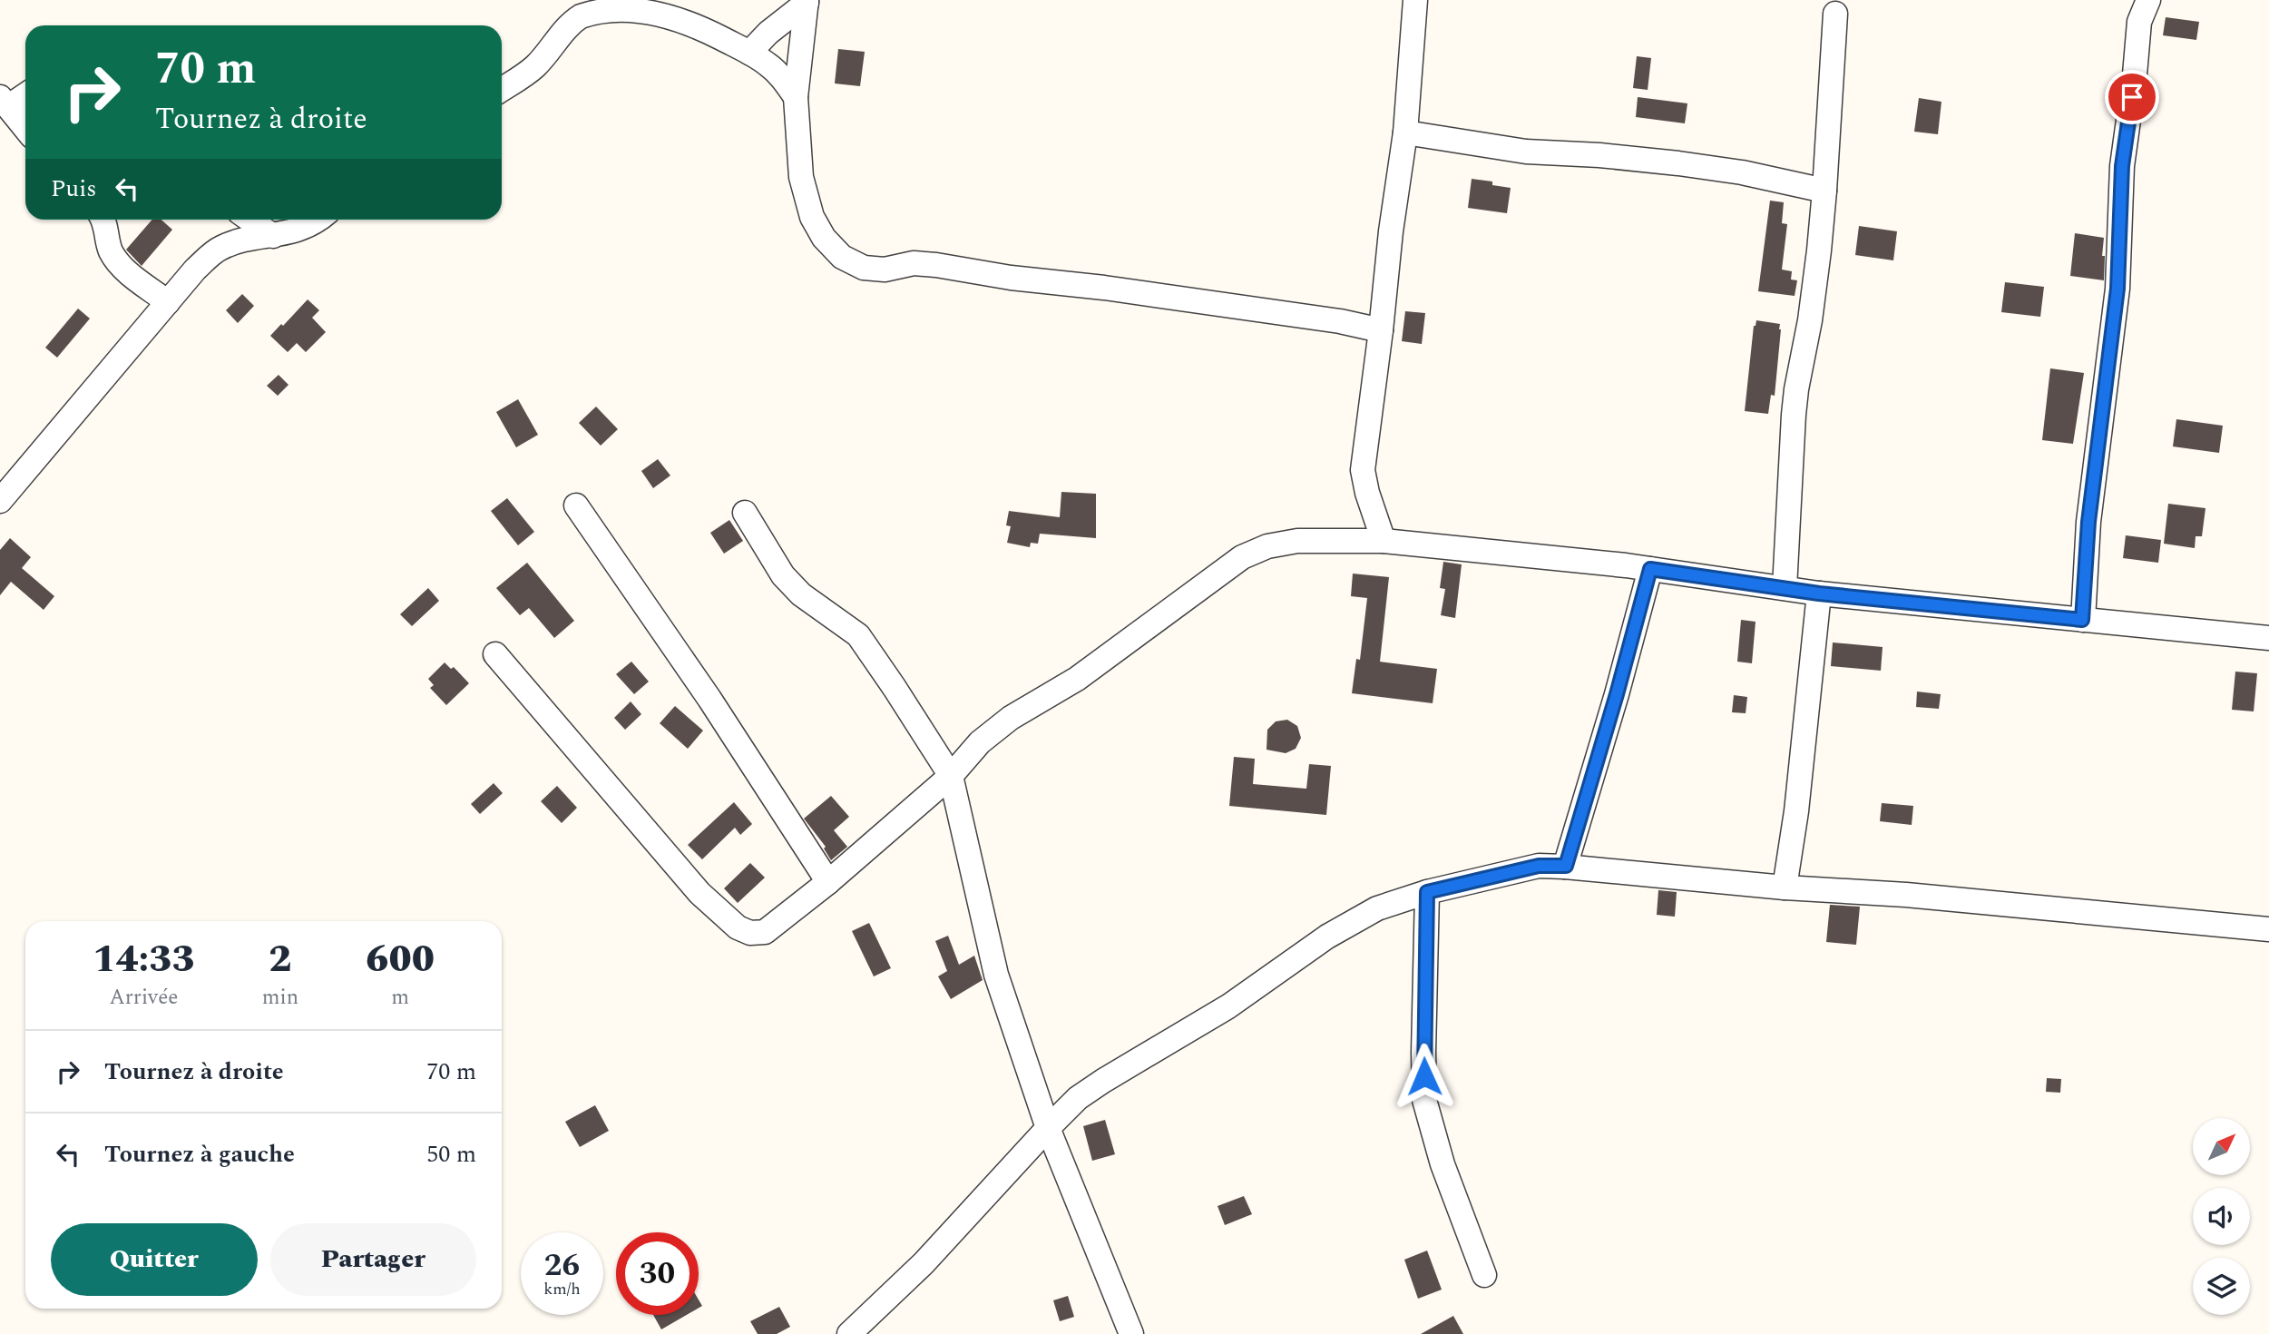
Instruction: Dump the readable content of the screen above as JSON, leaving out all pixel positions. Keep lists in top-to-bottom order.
{
  "north": "top right",
  "page": {
    "turn": ["70 m", "Tournez à droite"],
    "then": "Puis",
    "eta": [
      "14:33",
      "Arrivée",
      "2",
      "min",
      "600",
      "m"
    ],
    "list": [
      {
        "name": "Tournez à droite",
        "value": "70 m"
      },
      {
        "name": "Tournez à gauche",
        "value": "50 m"
      }
    ],
    "buttons": ["Quitter", "Partager"],
    "speed": "26 km/h",
    "limit": "30"
  }
}
